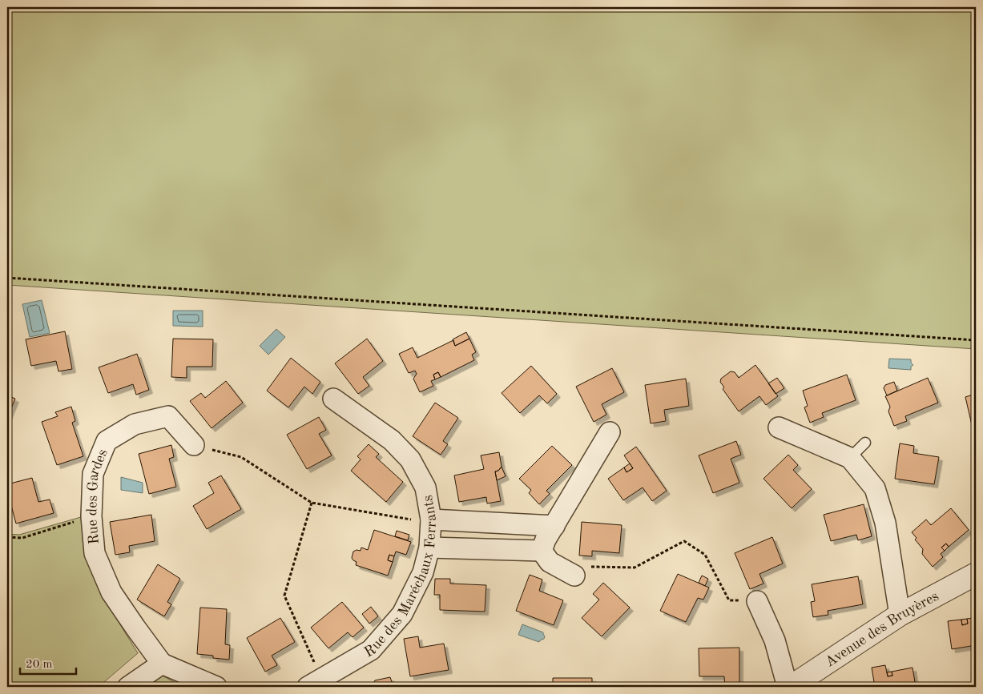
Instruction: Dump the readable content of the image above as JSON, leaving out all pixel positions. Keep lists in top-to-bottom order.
{
  "streets": {
    "street": ["Rue des Gardes", "Rue des Maréchaux Ferrants", "Avenue des Bruyères"]
  },
  "scale_bar": "20 m"
}
